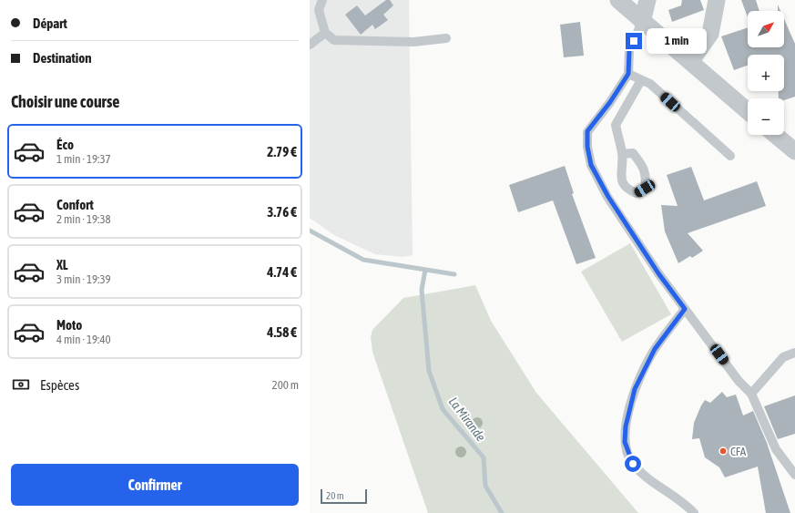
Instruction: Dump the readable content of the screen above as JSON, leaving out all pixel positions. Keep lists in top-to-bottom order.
{
  "water": ["La Mirande"],
  "places": ["CFA"],
  "scale_bar": "20 m",
  "north": "top right",
  "page": {
    "banner": ["Départ", "Destination"],
    "map_buttons": ["+", "−"],
    "bubble": "1 min",
    "heading": "Choisir une course",
    "list": [
      {
        "name": "Éco",
        "note": "1 min · 19:37",
        "value": "2.79 €"
      },
      {
        "name": "Confort",
        "note": "2 min · 19:38",
        "value": "3.76 €"
      },
      {
        "name": "XL",
        "note": "3 min · 19:39",
        "value": "4.74 €"
      },
      {
        "name": "Moto",
        "note": "4 min · 19:40",
        "value": "4.58 €"
      }
    ],
    "pay": ["Espèces", "200 m"],
    "buttons": "Confirmer",
    "scale": "20 m"
  }
}
